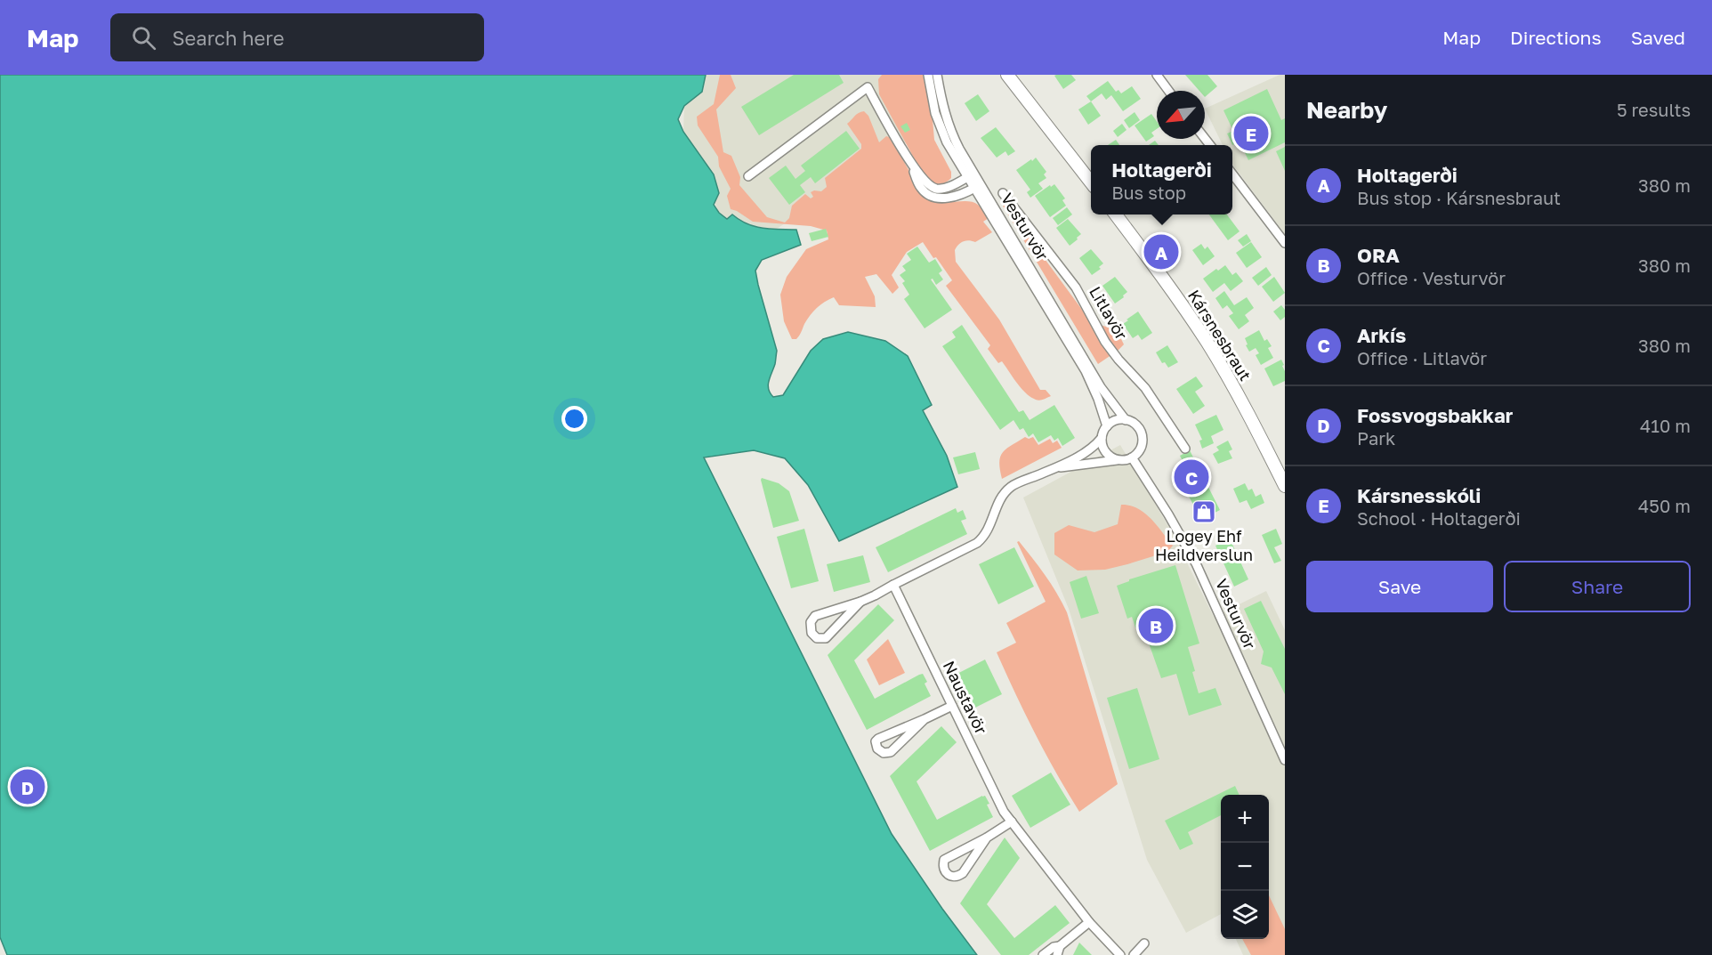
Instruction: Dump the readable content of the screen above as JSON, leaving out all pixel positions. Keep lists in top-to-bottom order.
{
  "streets": {
    "street": [
      "Vesturvör",
      "Litlavör",
      "Kársnesbraut",
      "Naustavör"
    ]
  },
  "places": {
    "shop": ["Logey Ehf Heildverslun"]
  },
  "north": "bottom left",
  "page": {
    "header": "Map",
    "search": "Search here",
    "nav": ["Map", "Directions", "Saved"],
    "heading": ["Nearby", "5 results"],
    "pins": [
      "E",
      "A",
      "C",
      "B",
      "D"
    ],
    "list": [
      {
        "mark": "A",
        "name": "Holtagerði",
        "note": "Bus stop · Kársnesbraut",
        "value": "380 m"
      },
      {
        "mark": "B",
        "name": "ORA",
        "note": "Office · Vesturvör",
        "value": "380 m"
      },
      {
        "mark": "C",
        "name": "Arkís",
        "note": "Office · Litlavör",
        "value": "380 m"
      },
      {
        "mark": "D",
        "name": "Fossvogsbakkar",
        "note": "Park",
        "value": "410 m"
      },
      {
        "mark": "E",
        "name": "Kársnesskóli",
        "note": "School · Holtagerði",
        "value": "450 m"
      }
    ],
    "popup": ["Holtagerði", "Bus stop"],
    "buttons": ["Save", "Share"],
    "map_buttons": ["+", "−"]
  }
}
